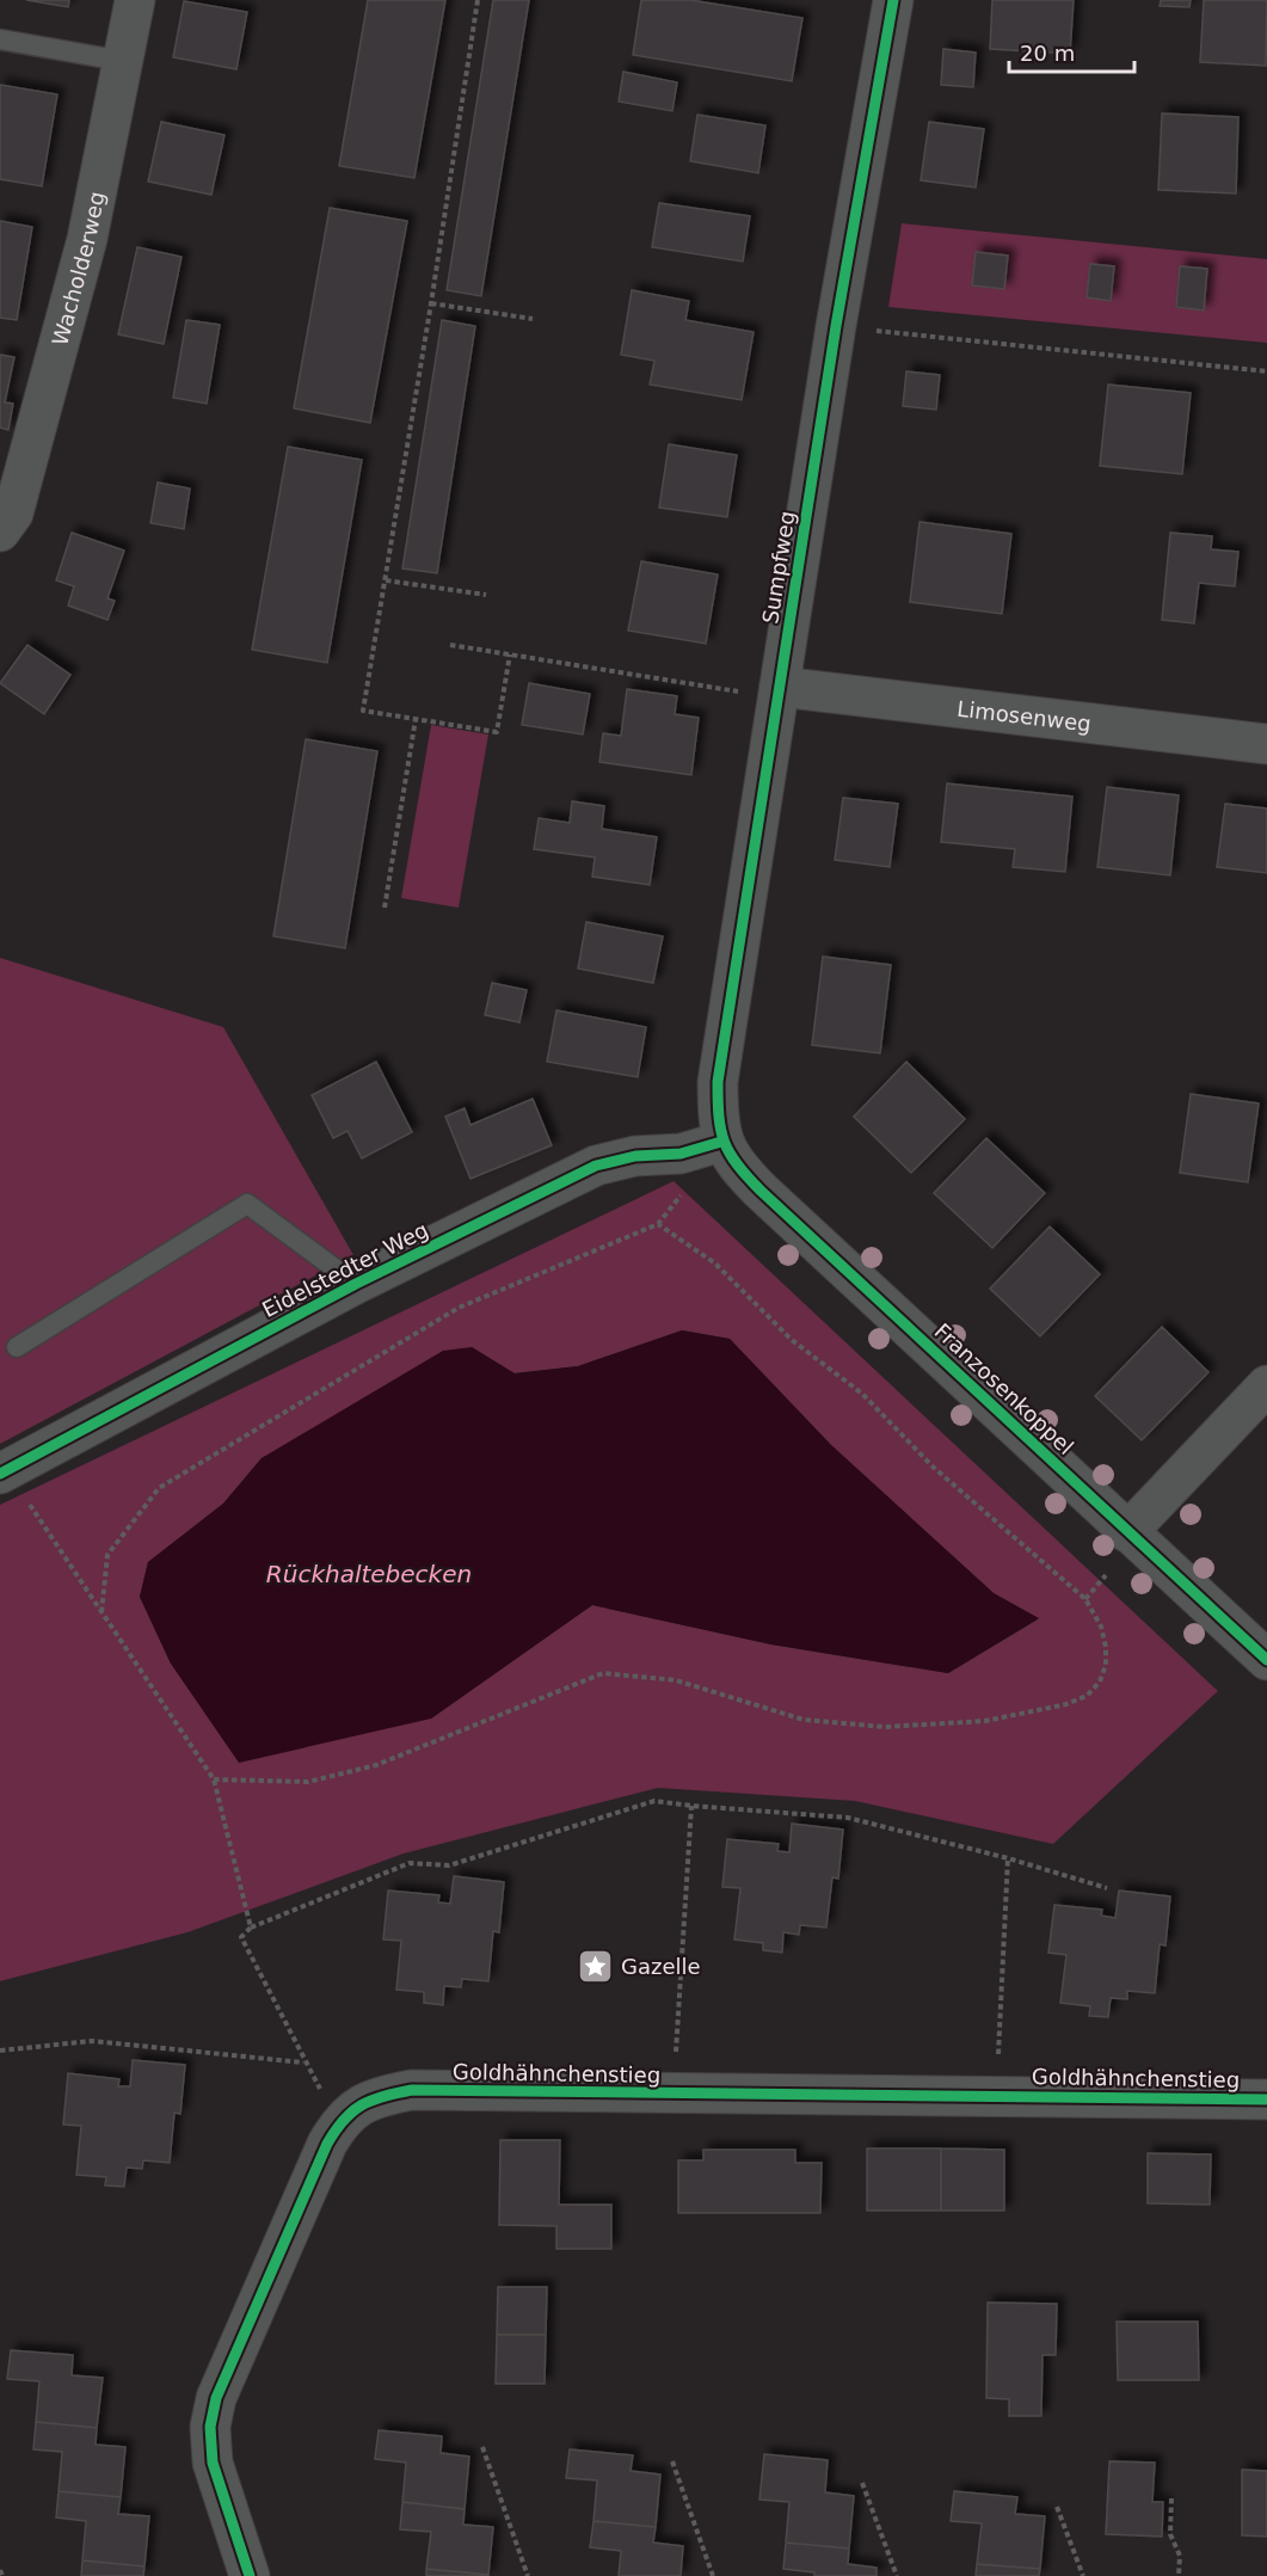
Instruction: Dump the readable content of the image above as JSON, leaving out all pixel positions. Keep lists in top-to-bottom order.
{
  "streets": {
    "street": [
      "Wacholderweg",
      "Sumpfweg",
      "Limosenweg",
      "Eidelstedter Weg",
      "Franzosenkoppel",
      "Goldhähnchenstieg"
    ]
  },
  "crossings": [
    ["Sumpfweg", "Limosenweg"],
    ["Sumpfweg", "Eidelstedter Weg"],
    ["Sumpfweg", "Franzosenkoppel"],
    ["Eidelstedter Weg", "Franzosenkoppel"]
  ],
  "water": ["Rückhaltebecken"],
  "places": {
    "place": ["Gazelle"]
  },
  "scale_bar": "20 m"
}
